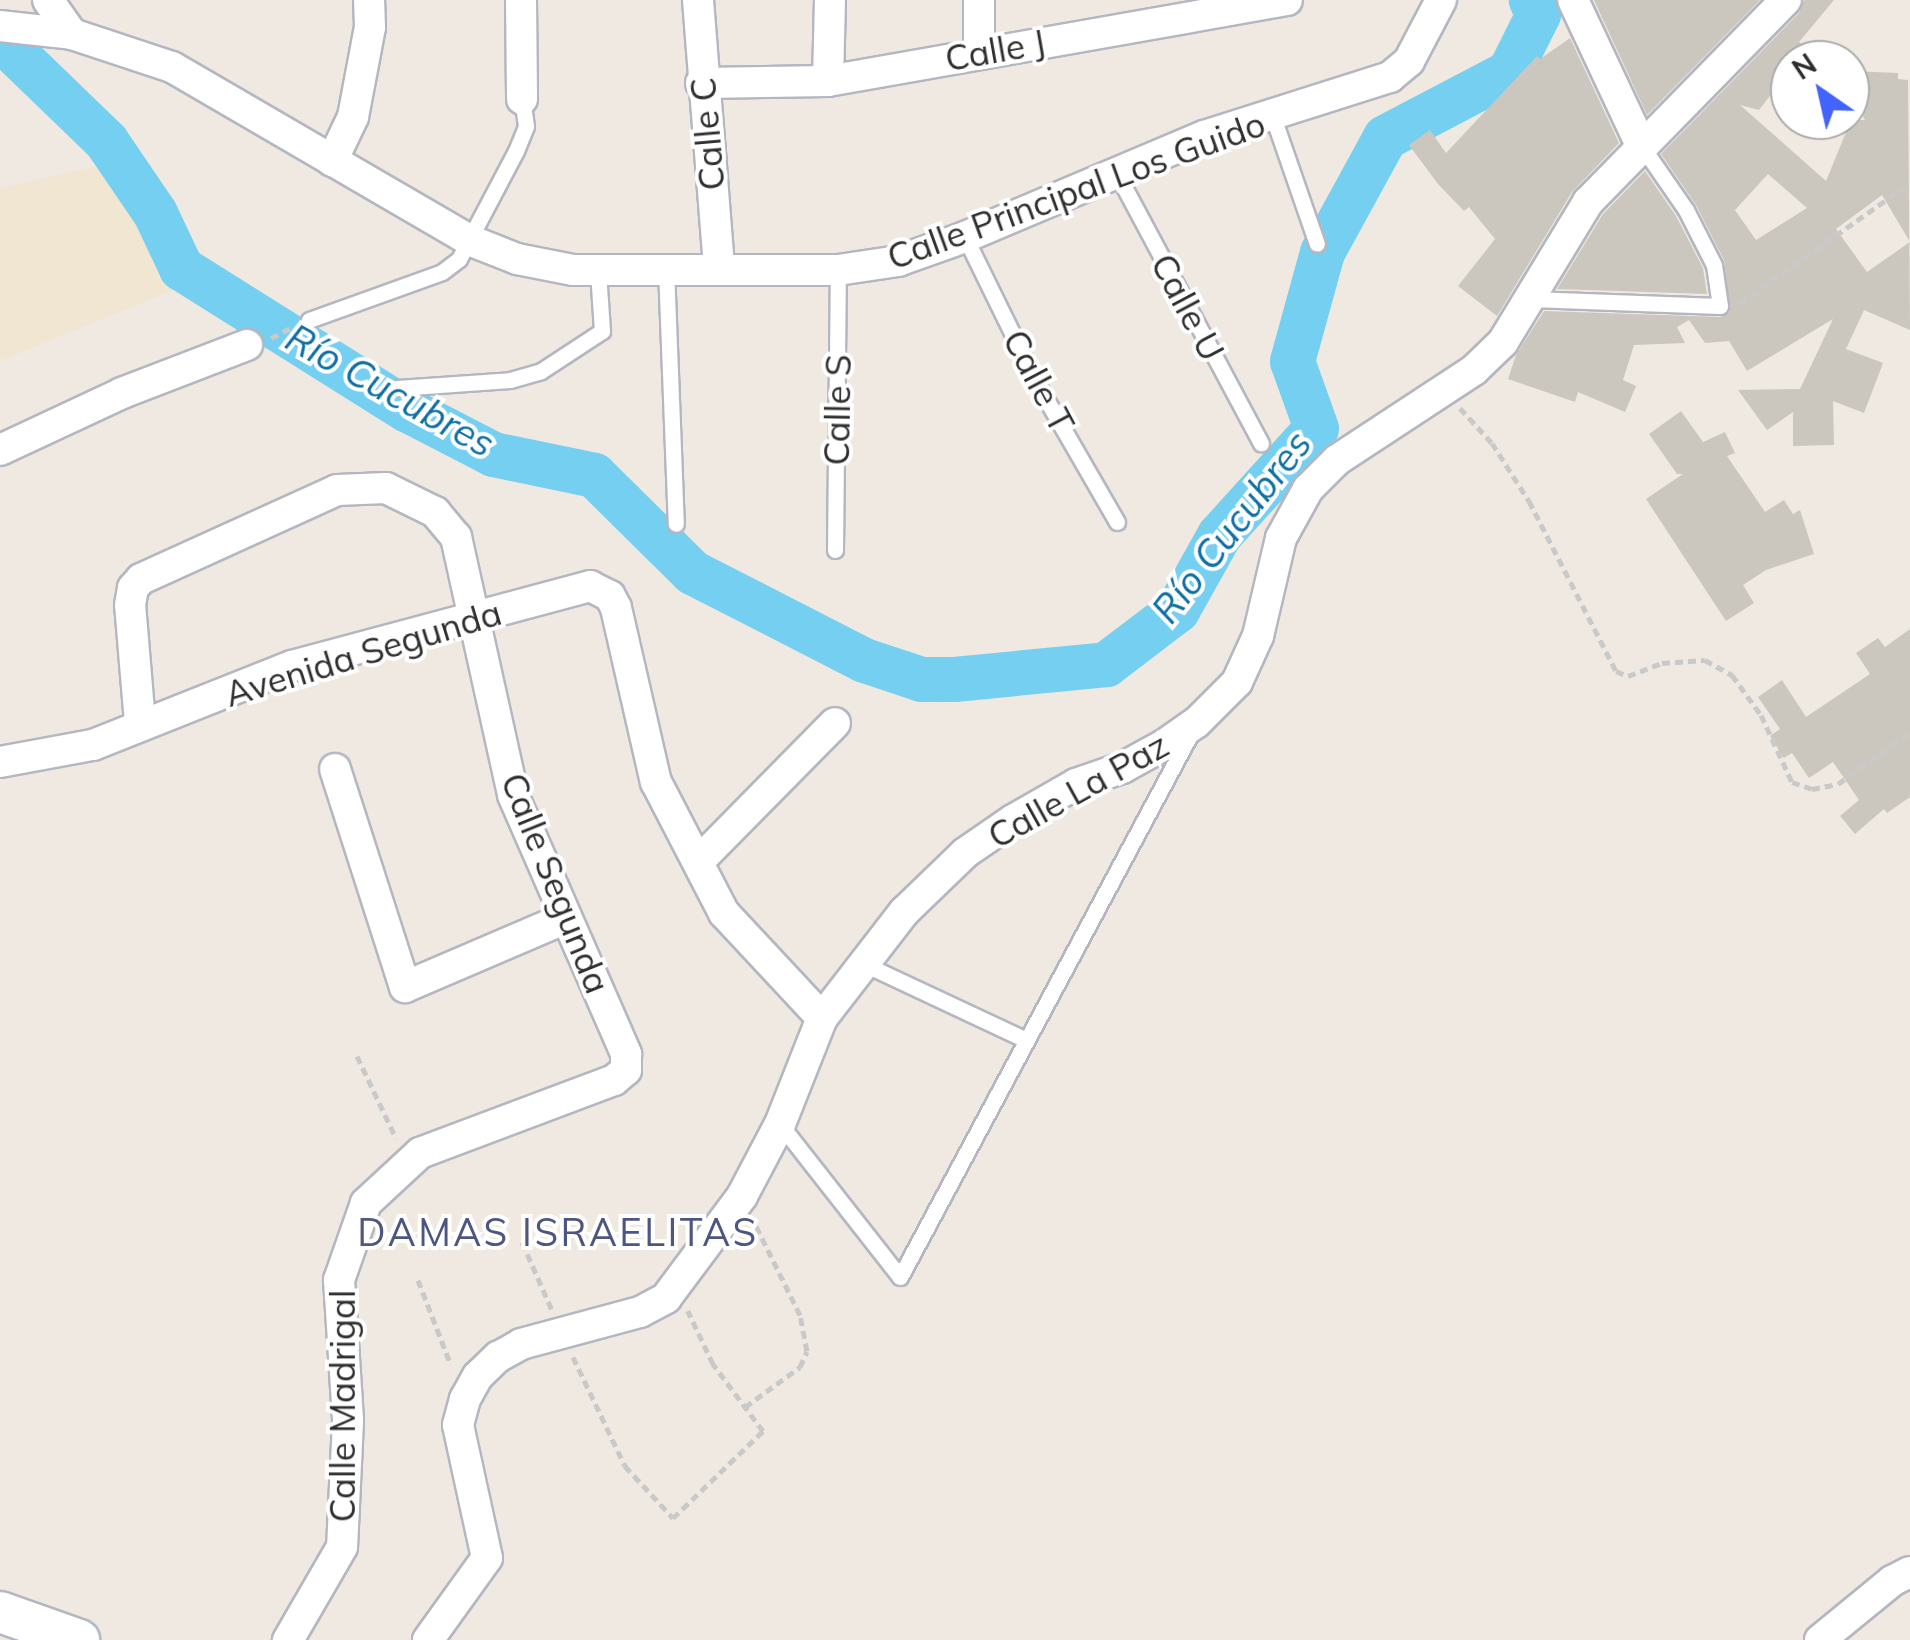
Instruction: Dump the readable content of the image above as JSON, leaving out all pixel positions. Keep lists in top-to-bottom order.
{
  "streets": {
    "street": [
      "Calle J",
      "Calle C",
      "Calle Principal Los Guido",
      "Avenida Segunda",
      "Calle La Paz",
      "Calle Segunda",
      "Calle Madrigal"
    ],
    "lane": ["Calle U", "Calle T", "Calle S"]
  },
  "crossings": [
    ["Calle J", "Calle C"],
    ["Calle C", "Calle Principal Los Guido"],
    ["Calle Principal Los Guido", "Calle U"],
    ["Calle Principal Los Guido", "Calle T"],
    ["Calle Principal Los Guido", "Calle S"],
    ["Avenida Segunda", "Calle Segunda"],
    ["Calle Segunda", "Calle Madrigal"]
  ],
  "districts": ["DAMAS ISRAELITAS"],
  "water": ["Río Cucubres"],
  "north": "top left"
}
